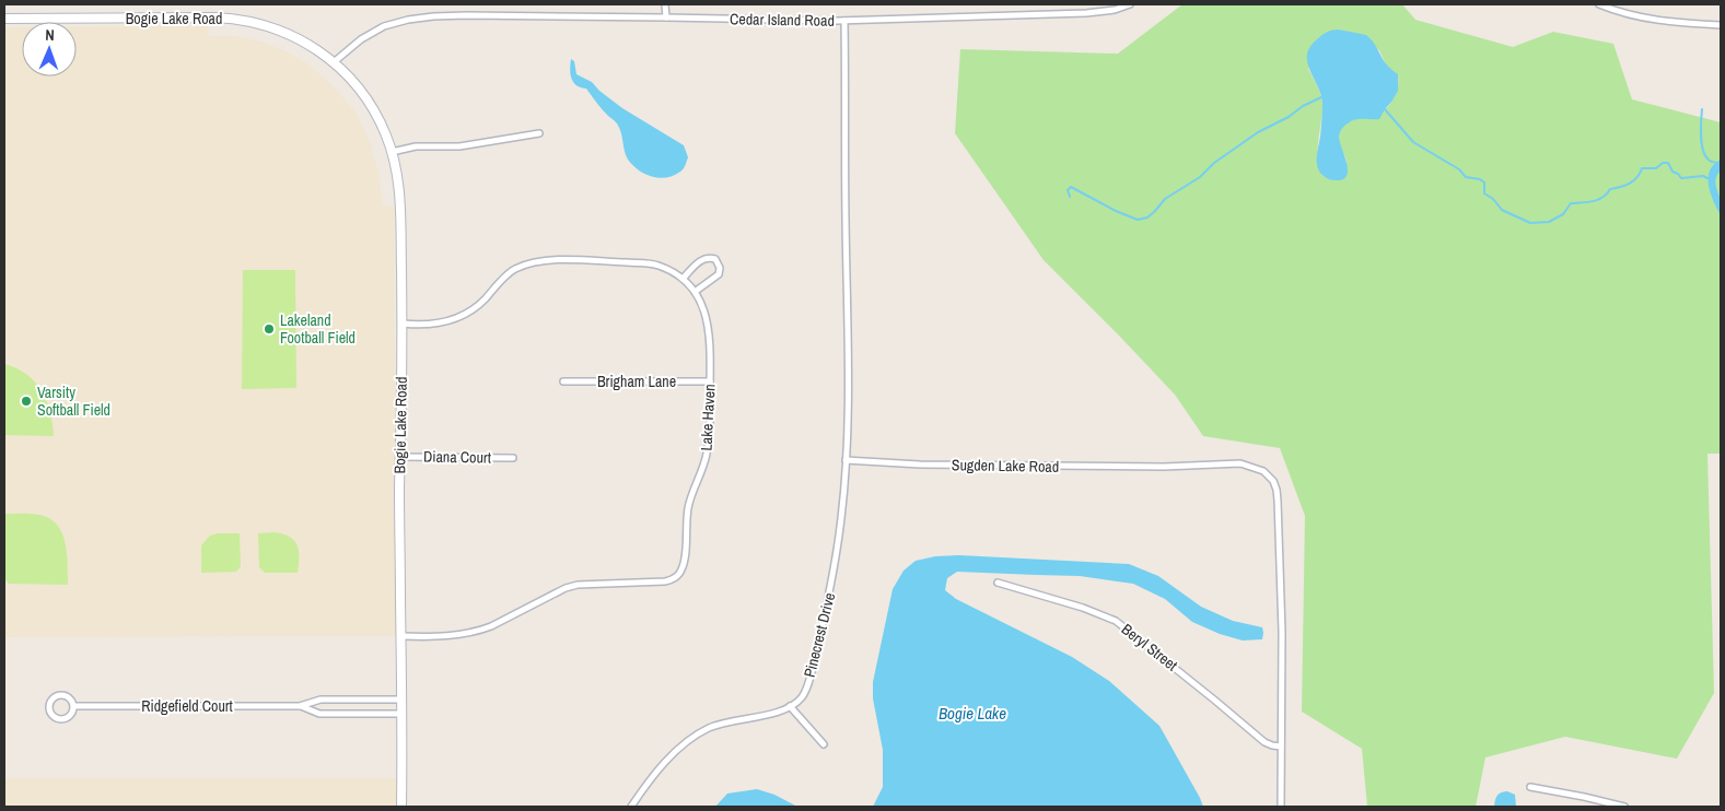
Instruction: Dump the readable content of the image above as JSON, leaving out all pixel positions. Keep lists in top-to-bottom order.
{
  "streets": {
    "main road": ["Bogie Lake Road"],
    "street": [
      "Cedar Island Road",
      "Brigham Lane",
      "Lake Haven",
      "Diana Court",
      "Sugden Lake Road",
      "Pinecrest Drive",
      "Beryl Street",
      "Ridgefield Court"
    ]
  },
  "crossings": [
    ["Bogie Lake Road", "Cedar Island Road"],
    ["Bogie Lake Road", "Lake Haven"],
    ["Bogie Lake Road", "Diana Court"],
    ["Bogie Lake Road", "Ridgefield Court"],
    ["Brigham Lane", "Lake Haven"],
    ["Sugden Lake Road", "Pinecrest Drive"],
    ["Sugden Lake Road", "Beryl Street"]
  ],
  "water": ["Bogie Lake"],
  "places": ["Lakeland Football Field", "Varsity Softball Field"],
  "north": "top"
}
